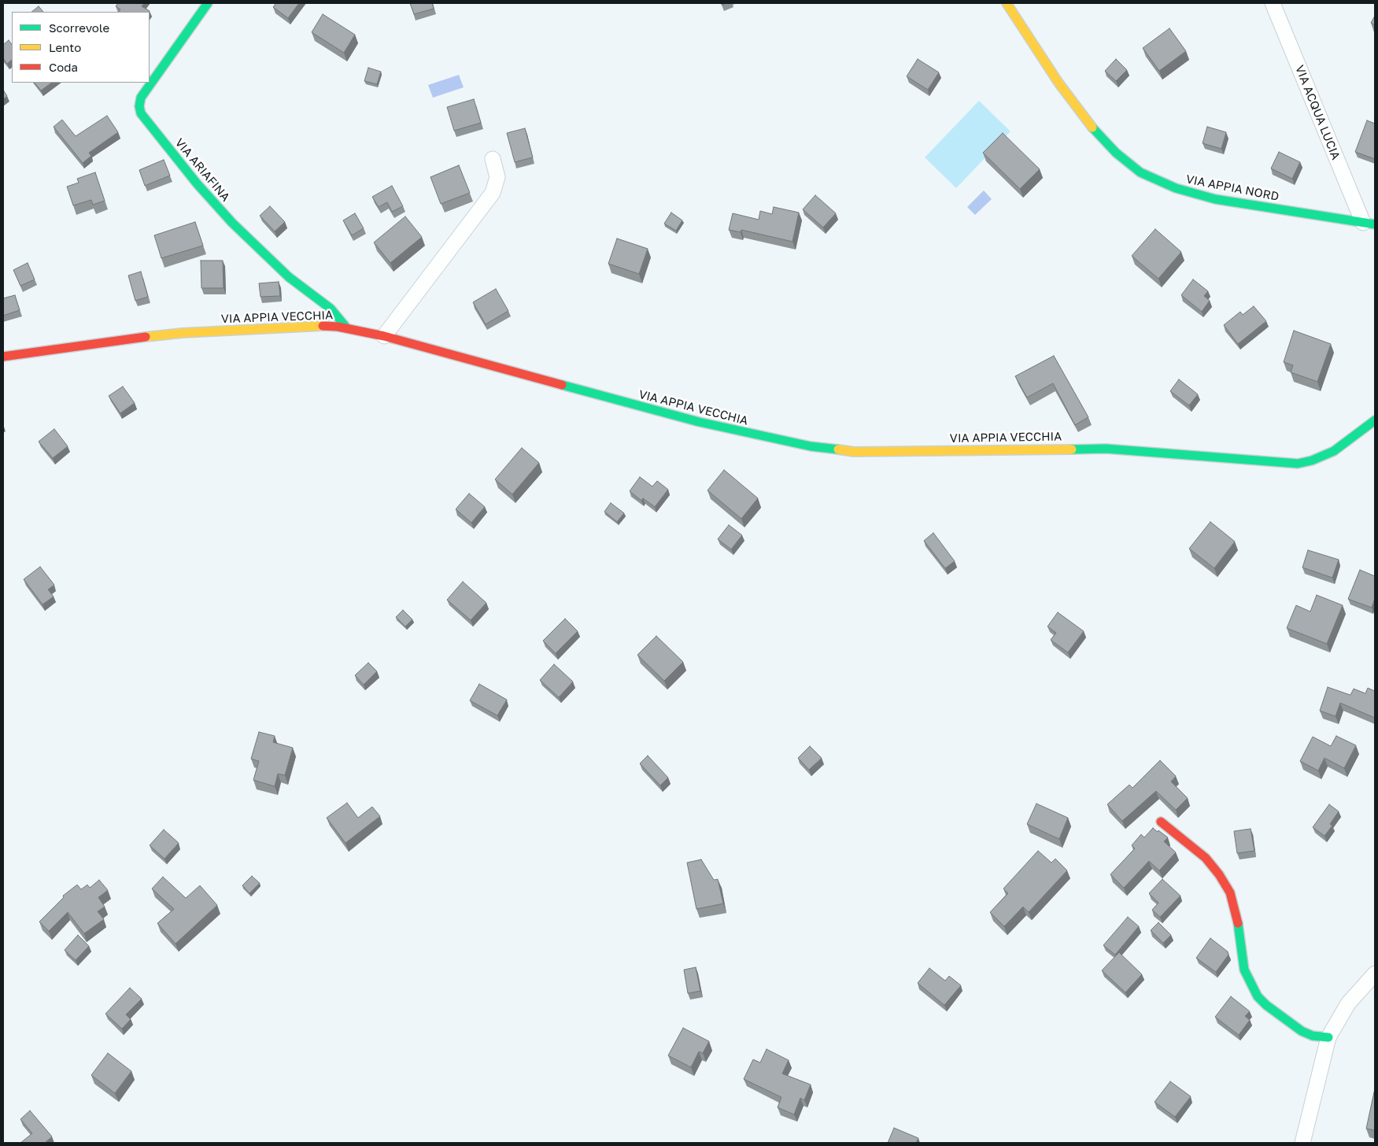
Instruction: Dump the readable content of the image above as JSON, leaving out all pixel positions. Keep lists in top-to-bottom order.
{
  "streets": {
    "main road": ["VIA ARIAFINA", "VIA APPIA NORD", "VIA APPIA VECCHIA"],
    "street": ["VIA ACQUA LUCIA"]
  },
  "crossings": [
    ["VIA ACQUA LUCIA", "VIA APPIA NORD"],
    ["VIA ARIAFINA", "VIA APPIA VECCHIA"]
  ],
  "legend": ["Scorrevole", "Lento", "Coda"]
}
